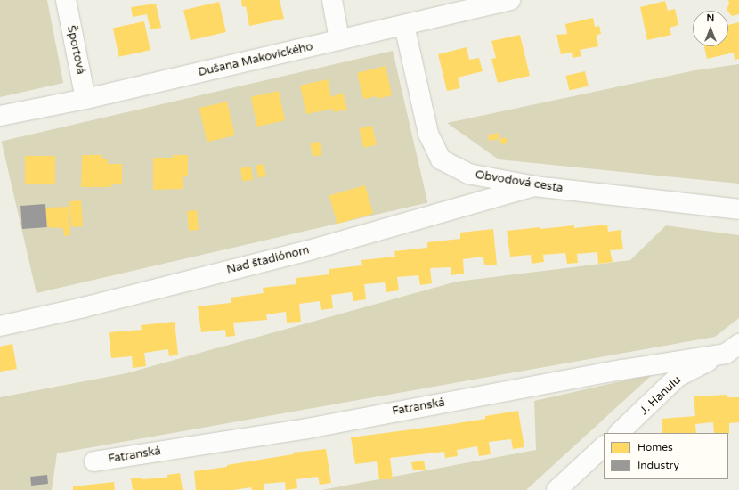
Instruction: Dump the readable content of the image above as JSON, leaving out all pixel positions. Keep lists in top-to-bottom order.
{
  "streets": {
    "street": [
      "Športová",
      "Dušana Makovického",
      "Obvodová cesta",
      "Nad štadiónom",
      "J. Hanulu",
      "Fatranská"
    ]
  },
  "crossings": [
    ["Športová", "Dušana Makovického"],
    ["Dušana Makovického", "Obvodová cesta"],
    ["Obvodová cesta", "Nad štadiónom"],
    ["J. Hanulu", "Fatranská"]
  ],
  "legend": ["Homes", "Industry"],
  "north": "top"
}
